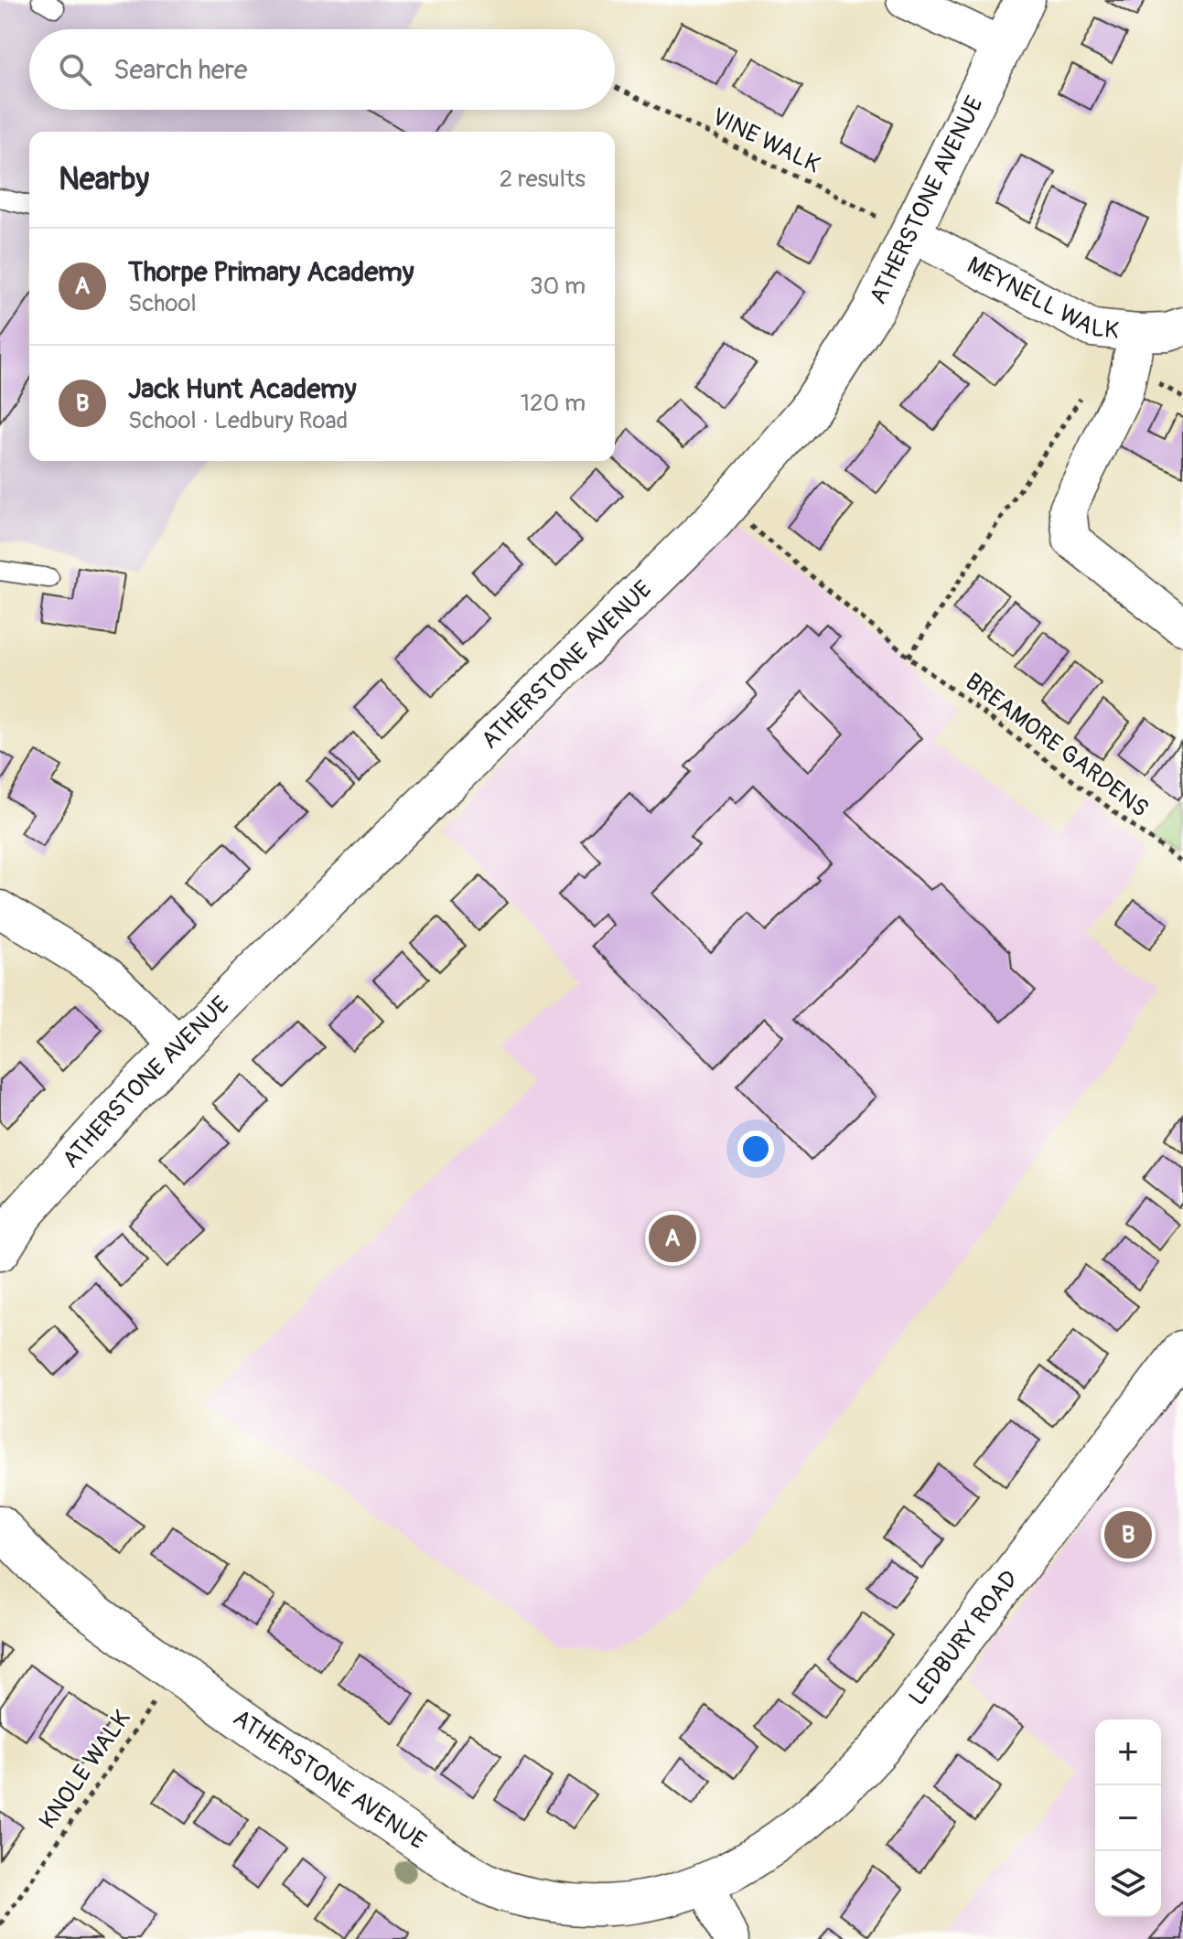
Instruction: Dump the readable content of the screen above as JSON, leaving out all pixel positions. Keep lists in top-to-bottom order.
{
  "streets": {
    "street": ["ATHERSTONE AVENUE", "MEYNELL WALK", "LEDBURY ROAD"],
    "path": ["VINE WALK", "BREAMORE GARDENS", "KNOLE WALK"]
  },
  "crossings": [
    ["VINE WALK", "ATHERSTONE AVENUE"],
    ["VINE WALK", "MEYNELL WALK"],
    ["ATHERSTONE AVENUE", "MEYNELL WALK"],
    ["ATHERSTONE AVENUE", "LEDBURY ROAD"],
    ["ATHERSTONE AVENUE", "KNOLE WALK"]
  ],
  "page": {
    "search": "Search here",
    "heading": ["Nearby", "2 results"],
    "list": [
      {
        "mark": "A",
        "name": "Thorpe Primary Academy",
        "note": "School",
        "value": "30 m"
      },
      {
        "mark": "B",
        "name": "Jack Hunt Academy",
        "note": "School · Ledbury Road",
        "value": "120 m"
      }
    ],
    "pins": ["A", "B"],
    "map_buttons": ["+", "−"]
  }
}
